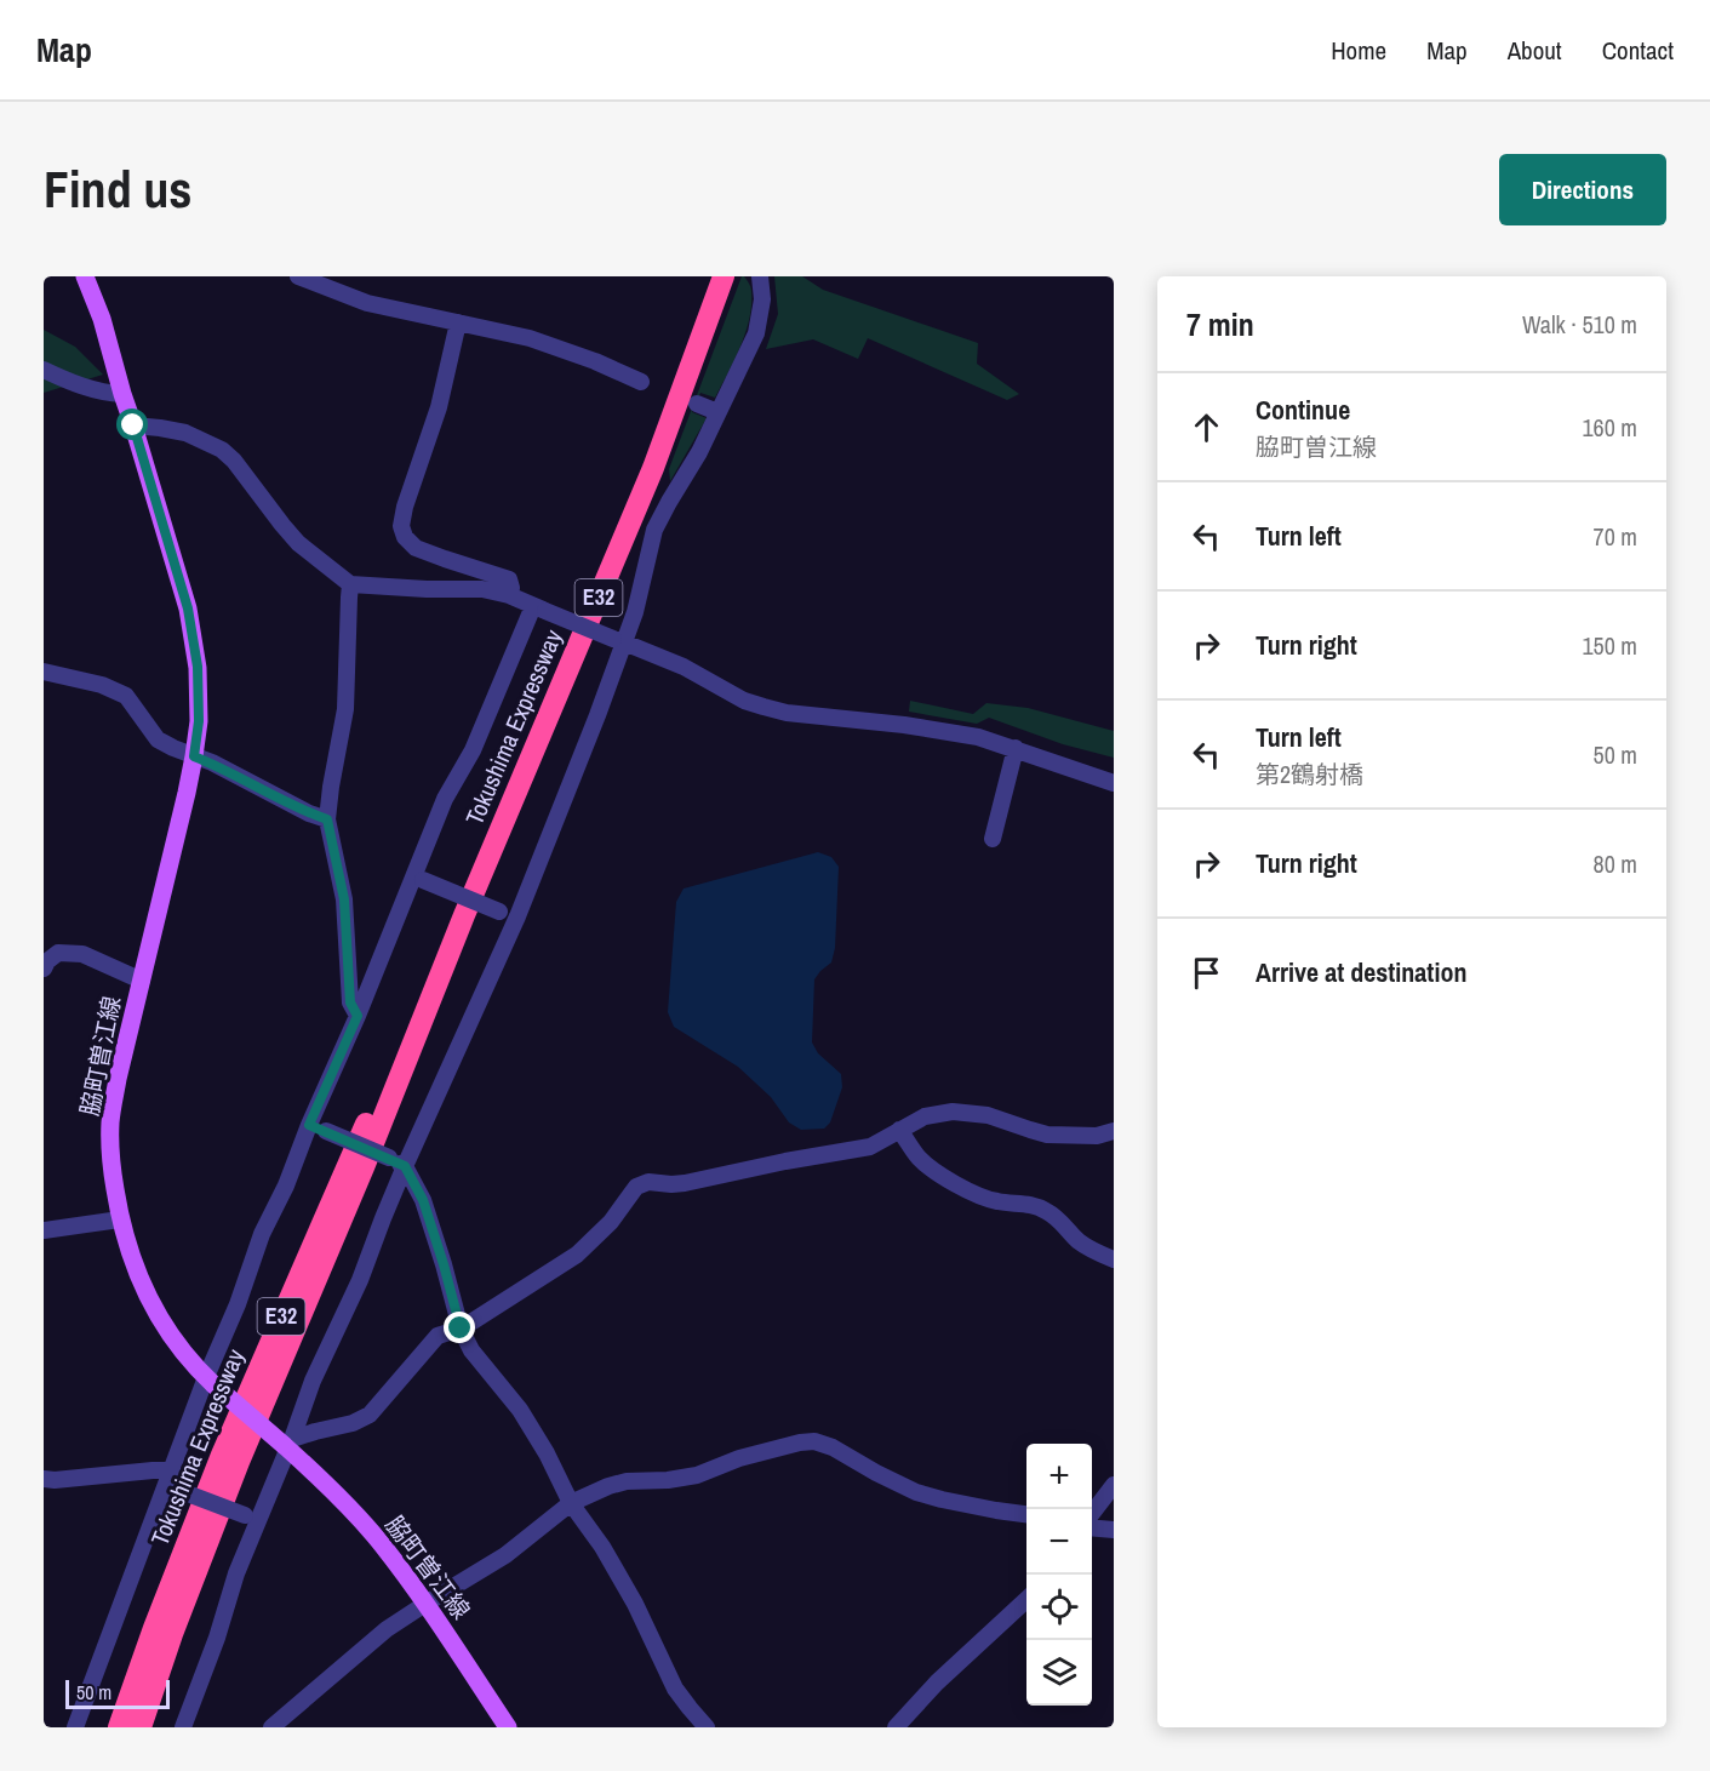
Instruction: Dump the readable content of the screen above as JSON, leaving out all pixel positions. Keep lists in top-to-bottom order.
{
  "streets": {
    "highway": ["E32", "Tokushima Expressway"],
    "main road": ["脇町曽江線"]
  },
  "scale_bar": "50 m",
  "page": {
    "header": "Map",
    "nav": [
      "Home",
      "Map",
      "About",
      "Contact"
    ],
    "buttons": "Directions",
    "title": "Find us",
    "heading": ["7 min", "Walk · 510 m"],
    "list": [
      ["Continue", "脇町曽江線", "160 m"],
      ["Turn left", "70 m"],
      ["Turn right", "150 m"],
      ["Turn left", "第2鶴射橋", "50 m"],
      ["Turn right", "80 m"],
      "Arrive at destination"
    ],
    "map_buttons": ["+", "−"],
    "scale": "50 m"
  }
}
